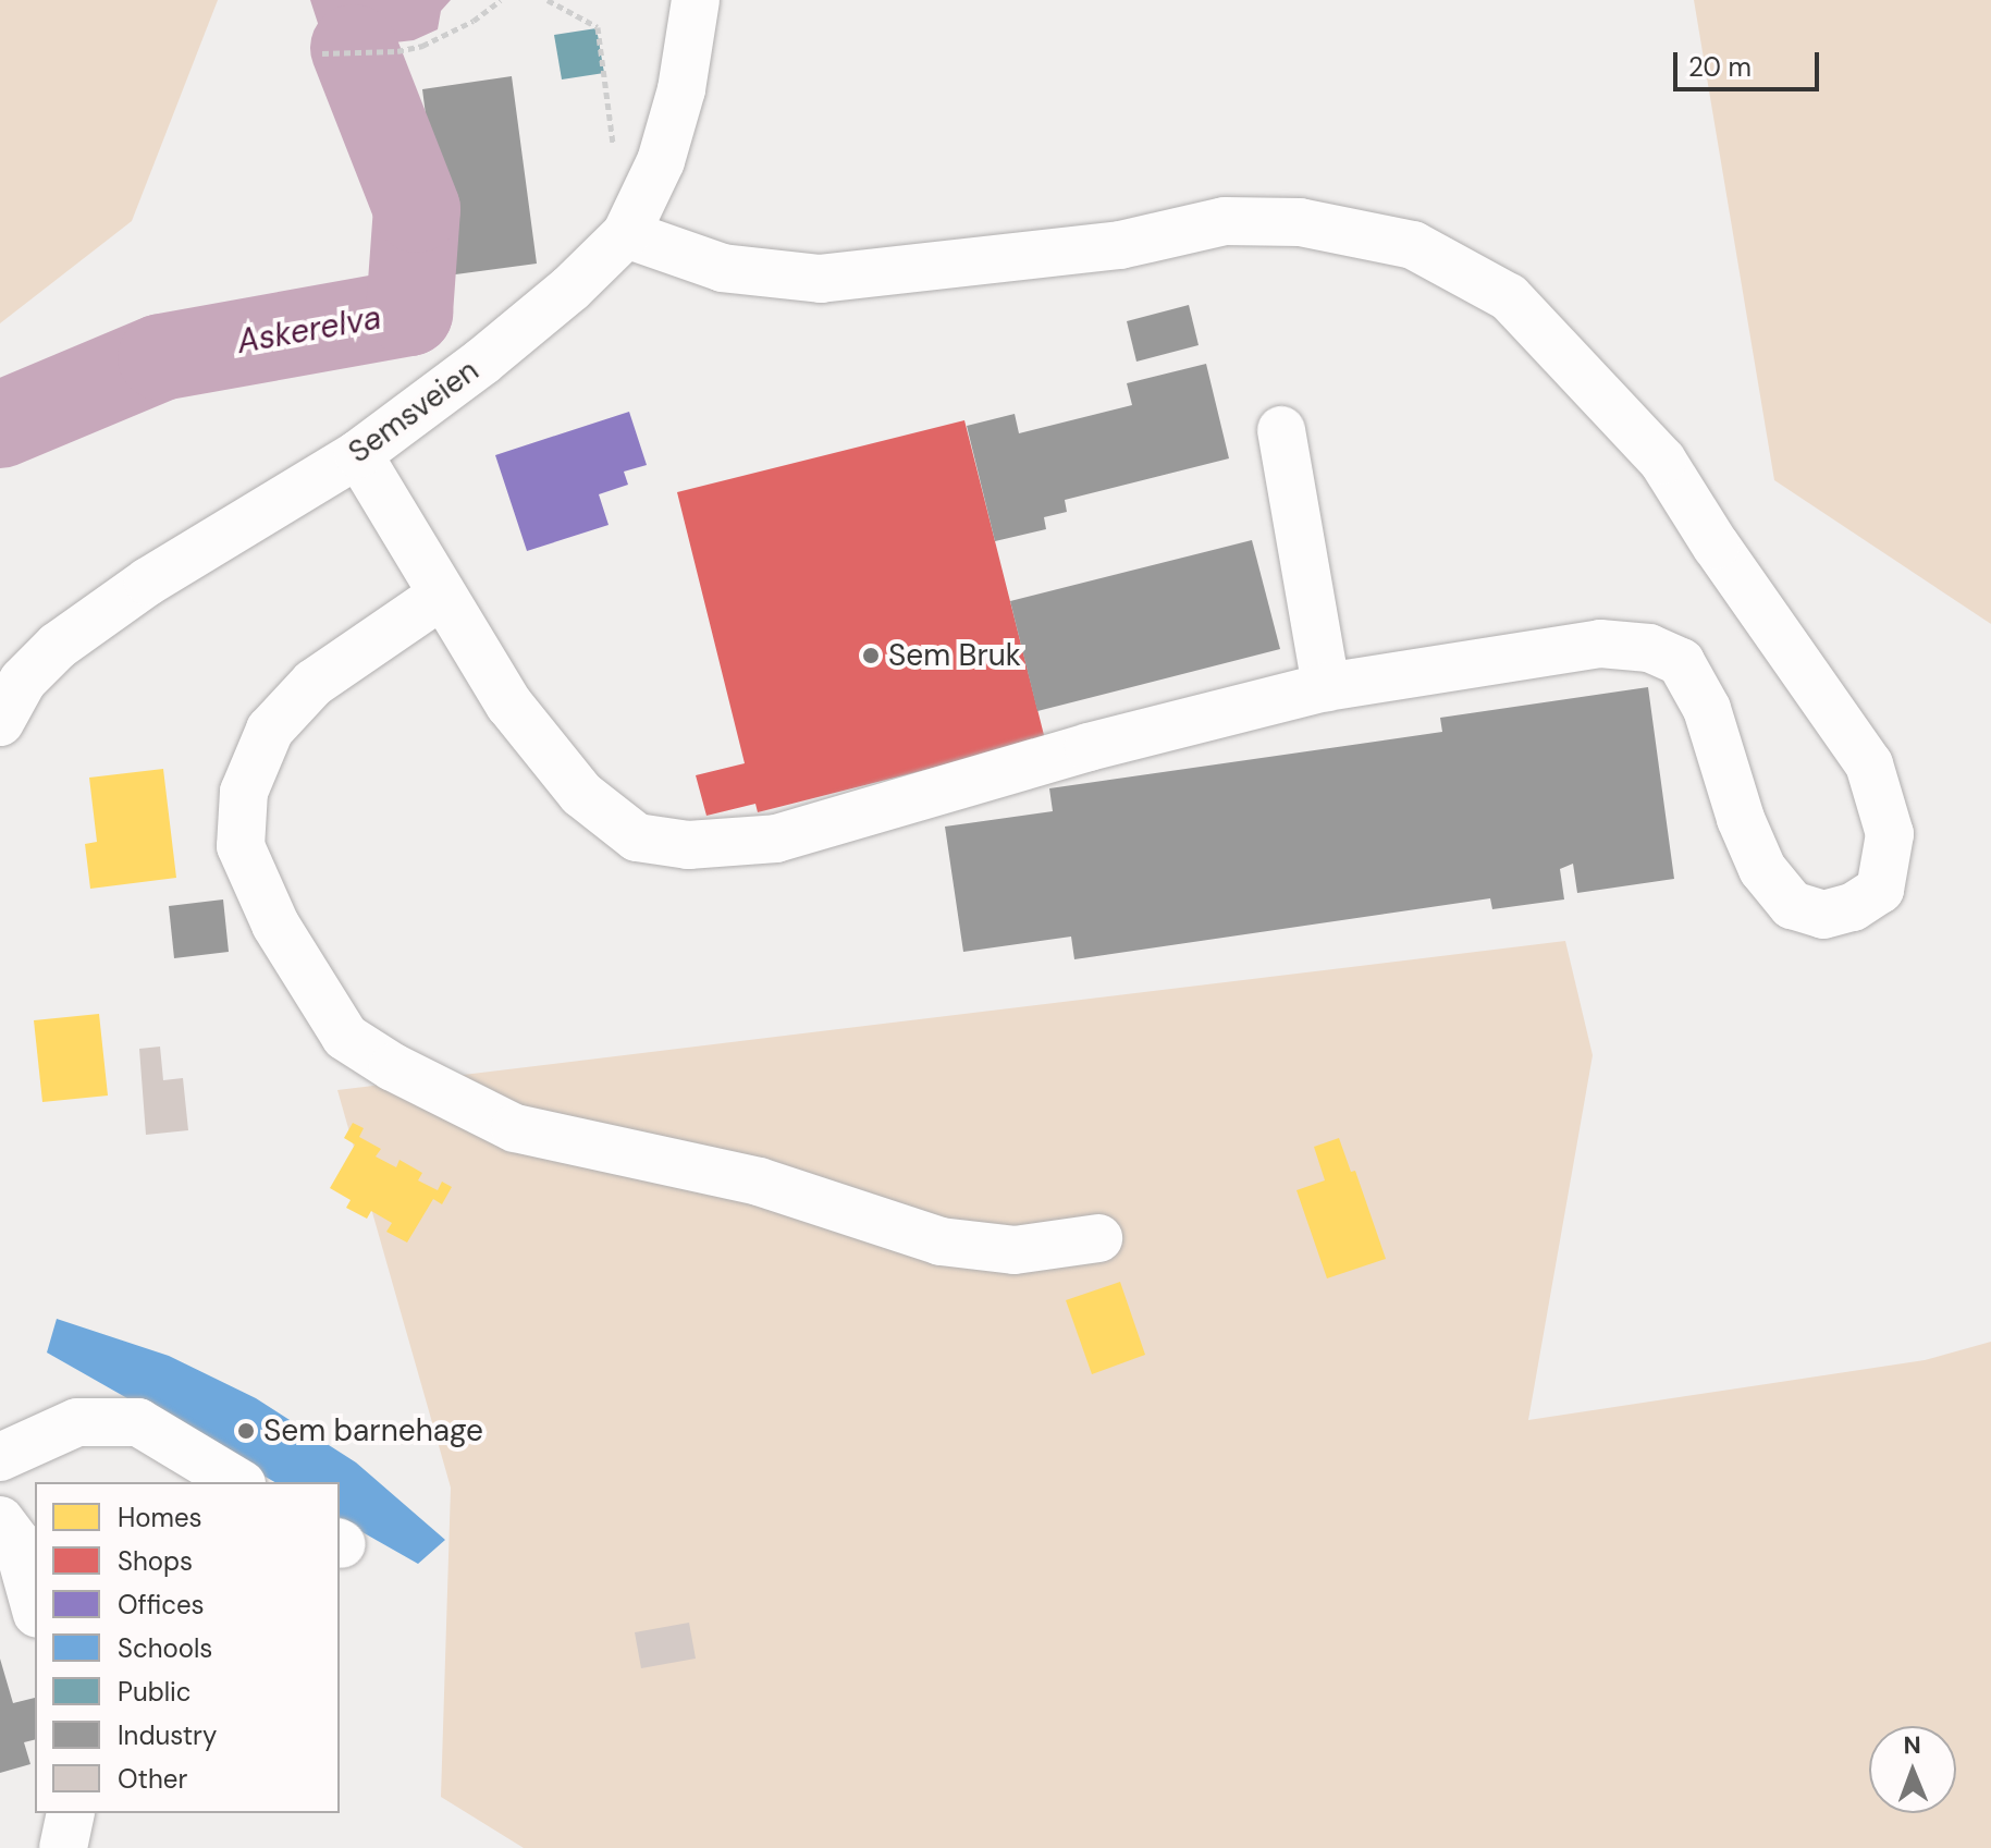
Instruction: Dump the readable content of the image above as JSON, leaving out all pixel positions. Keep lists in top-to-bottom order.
{
  "streets": {
    "main road": ["Semsveien"]
  },
  "water": ["Askerelva"],
  "places": ["Sem Bruk", "Sem barnehage"],
  "legend": [
    "Homes",
    "Shops",
    "Offices",
    "Schools",
    "Public",
    "Industry",
    "Other"
  ],
  "scale_bar": "20 m",
  "north": "top"
}
